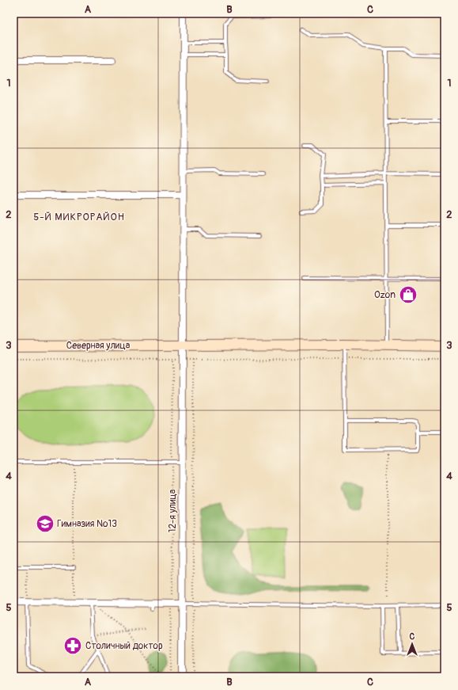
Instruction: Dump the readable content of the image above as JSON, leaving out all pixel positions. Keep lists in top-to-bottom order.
{
  "streets": {
    "street": ["Северная улица", "12-я улица"]
  },
  "crossings": [
    ["Северная улица", "12-я улица"]
  ],
  "districts": ["5-Й МИКРОРАЙОН"],
  "places": {
    "shop": ["Ozon"],
    "school or university": ["Гимназия №13"],
    "pharmacy": ["Столичный доктор"]
  },
  "north": "top",
  "grid": {
    "columns": ["A", "B", "C"],
    "rows": [
      "1",
      "2",
      "3",
      "4",
      "5"
    ]
  }
}
